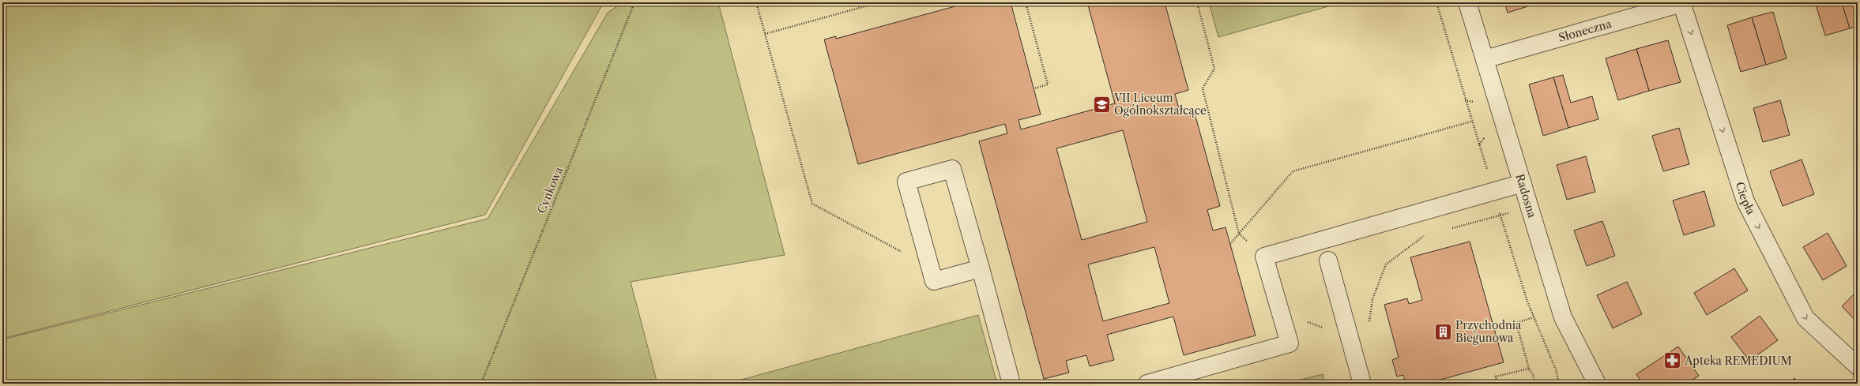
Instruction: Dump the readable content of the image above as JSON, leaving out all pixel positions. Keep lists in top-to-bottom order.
{
  "streets": {
    "street": ["Słoneczna", "Radosna", "Ciepła"],
    "path": ["Cynkowa"]
  },
  "crossings": [
    ["Słoneczna", "Radosna"],
    ["Słoneczna", "Ciepła"]
  ],
  "one_way": ["Ciepła"],
  "places": {
    "school or university": ["VII Liceum Ogólnokształcące"],
    "building": ["Przychodnia Biegunowa"],
    "pharmacy": ["Apteka REMEDIUM"]
  }
}
